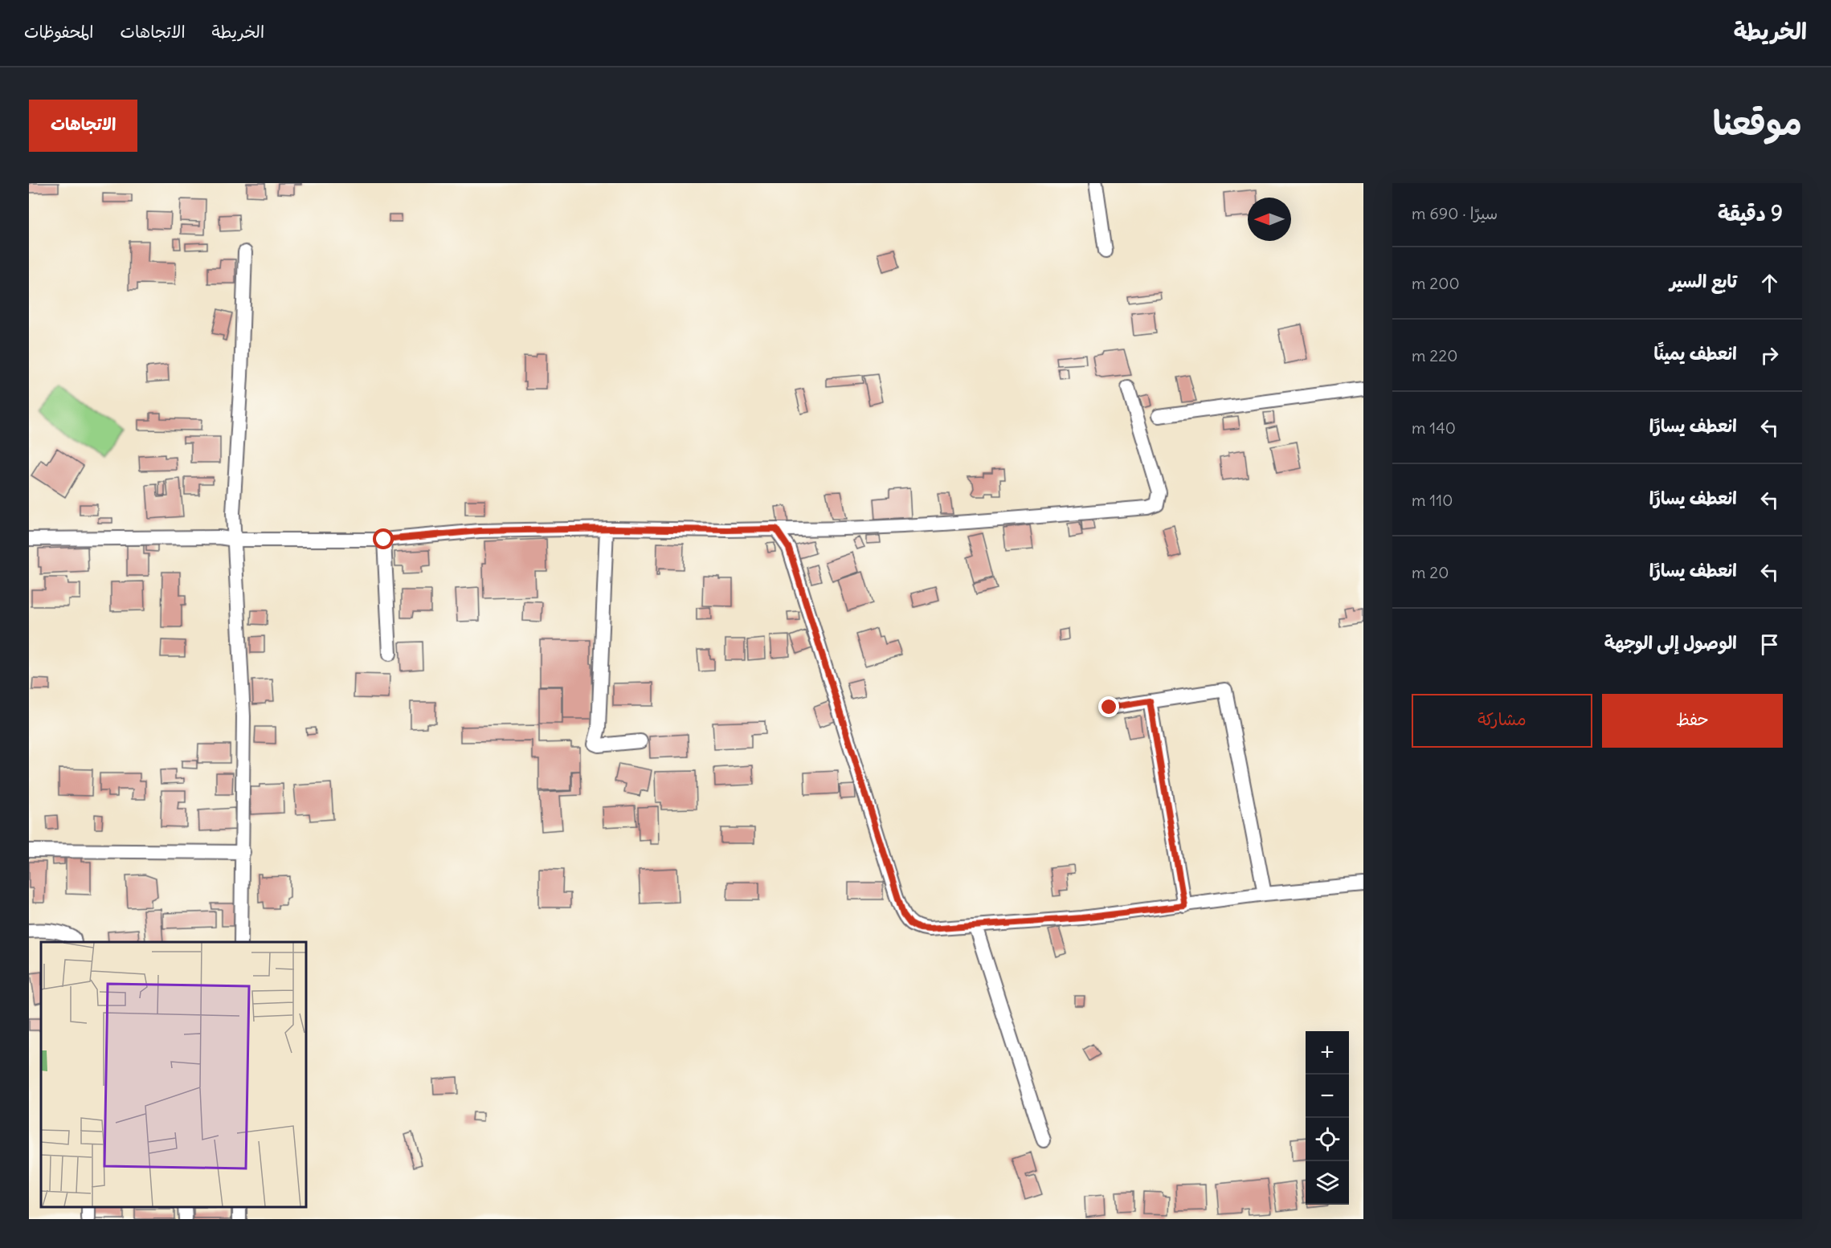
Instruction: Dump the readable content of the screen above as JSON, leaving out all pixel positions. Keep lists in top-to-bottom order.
{
  "north": "left",
  "page": {
    "header": "الخريطة",
    "nav": ["الخريطة", "الاتجاهات", "المحفوظات"],
    "title": "موقعنا",
    "buttons": [
      "الاتجاهات",
      ["حفظ", "مشاركة"]
    ],
    "heading": ["9 دقيقة", "سيرًا · 690 m"],
    "list": [
      ["تابع السير", "200 m"],
      ["انعطف يمينًا", "220 m"],
      ["انعطف يسارًا", "140 m"],
      ["انعطف يسارًا", "110 m"],
      ["انعطف يسارًا", "20 m"],
      "الوصول إلى الوجهة"
    ],
    "map_buttons": ["+", "−"]
  }
}
